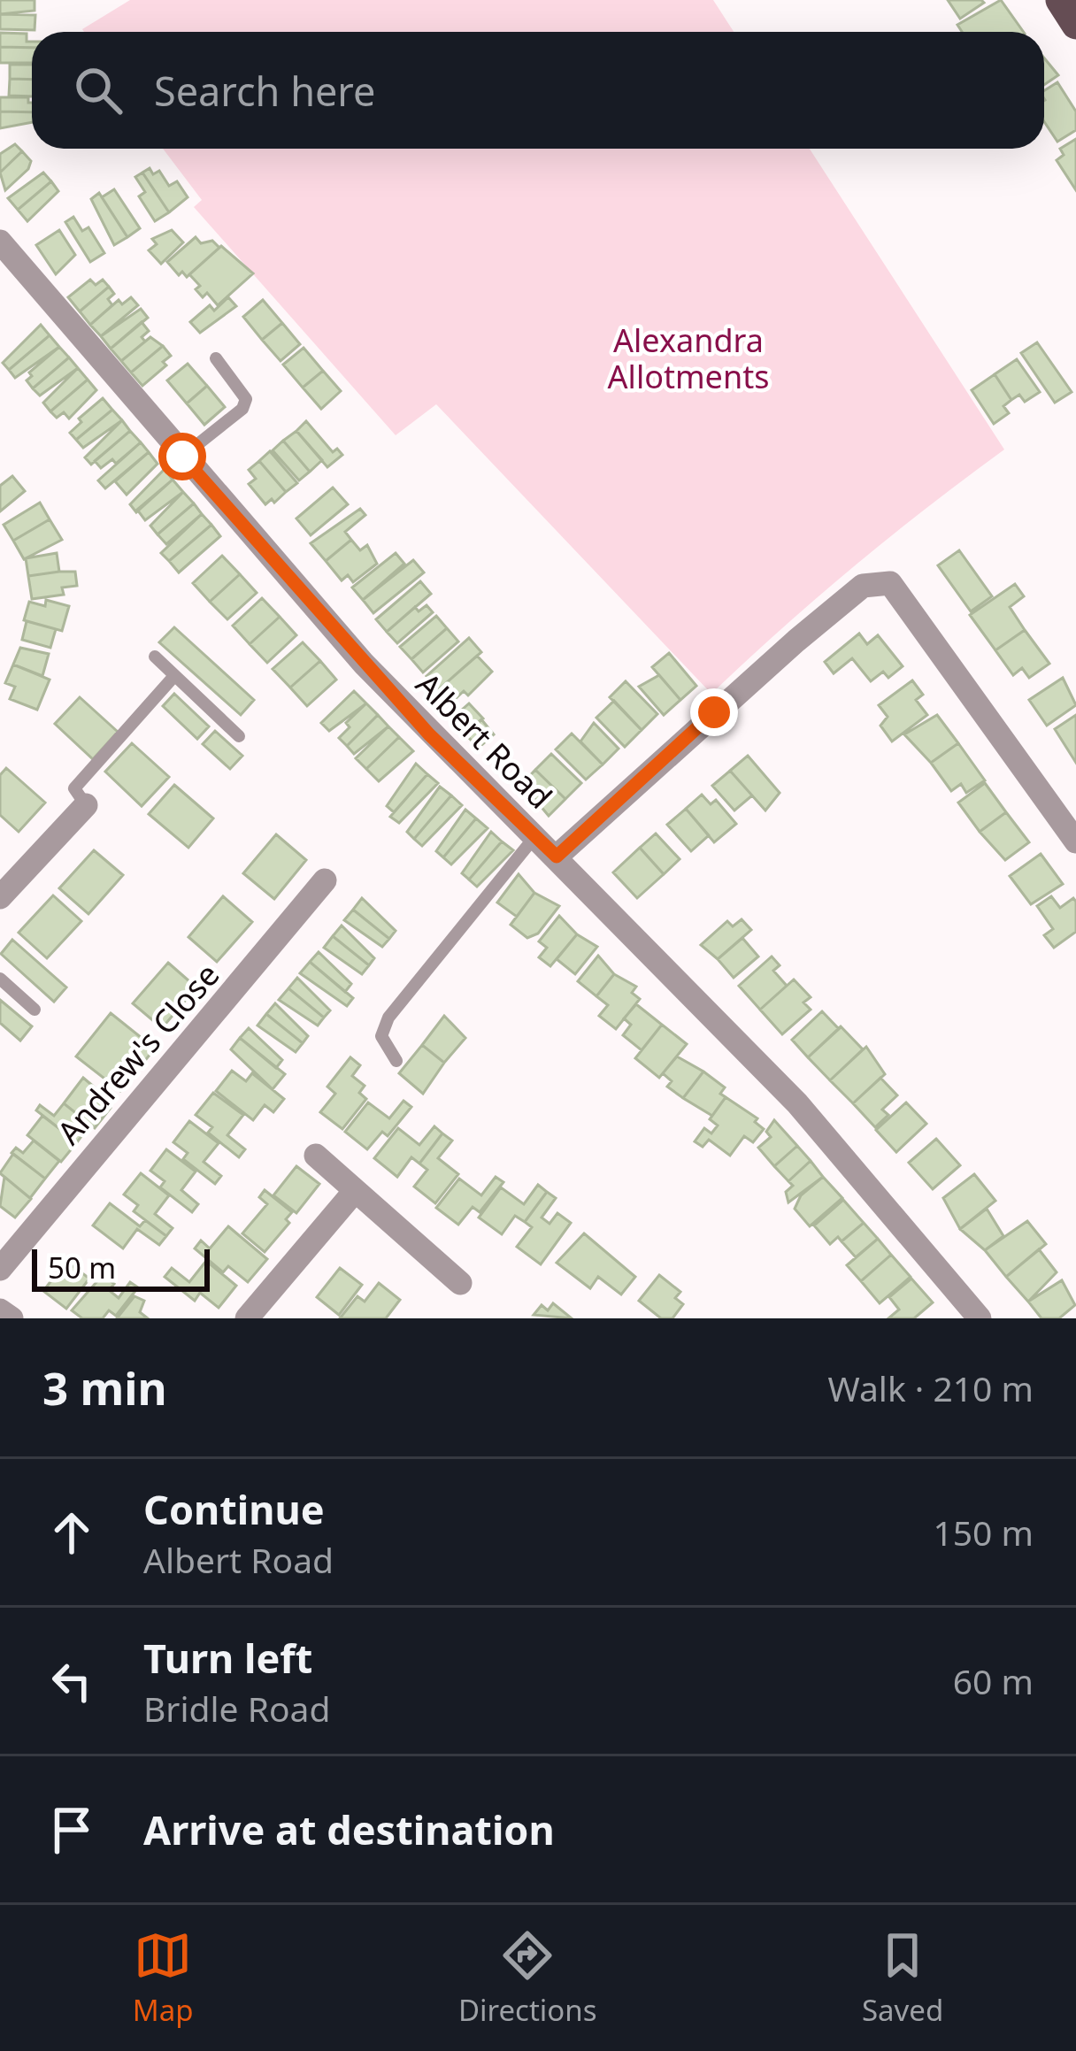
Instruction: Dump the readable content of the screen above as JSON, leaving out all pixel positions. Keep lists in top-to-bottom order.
{
  "streets": {
    "street": ["Albert Road", "Andrew's Close"]
  },
  "parks": ["Alexandra Allotments"],
  "scale_bar": "50 m",
  "page": {
    "search": "Search here",
    "scale": "50 m",
    "heading": ["3 min", "Walk · 210 m"],
    "list": [
      ["Continue", "Albert Road", "150 m"],
      ["Turn left", "Bridle Road", "60 m"],
      "Arrive at destination"
    ],
    "nav": ["Map", "Directions", "Saved"]
  }
}
